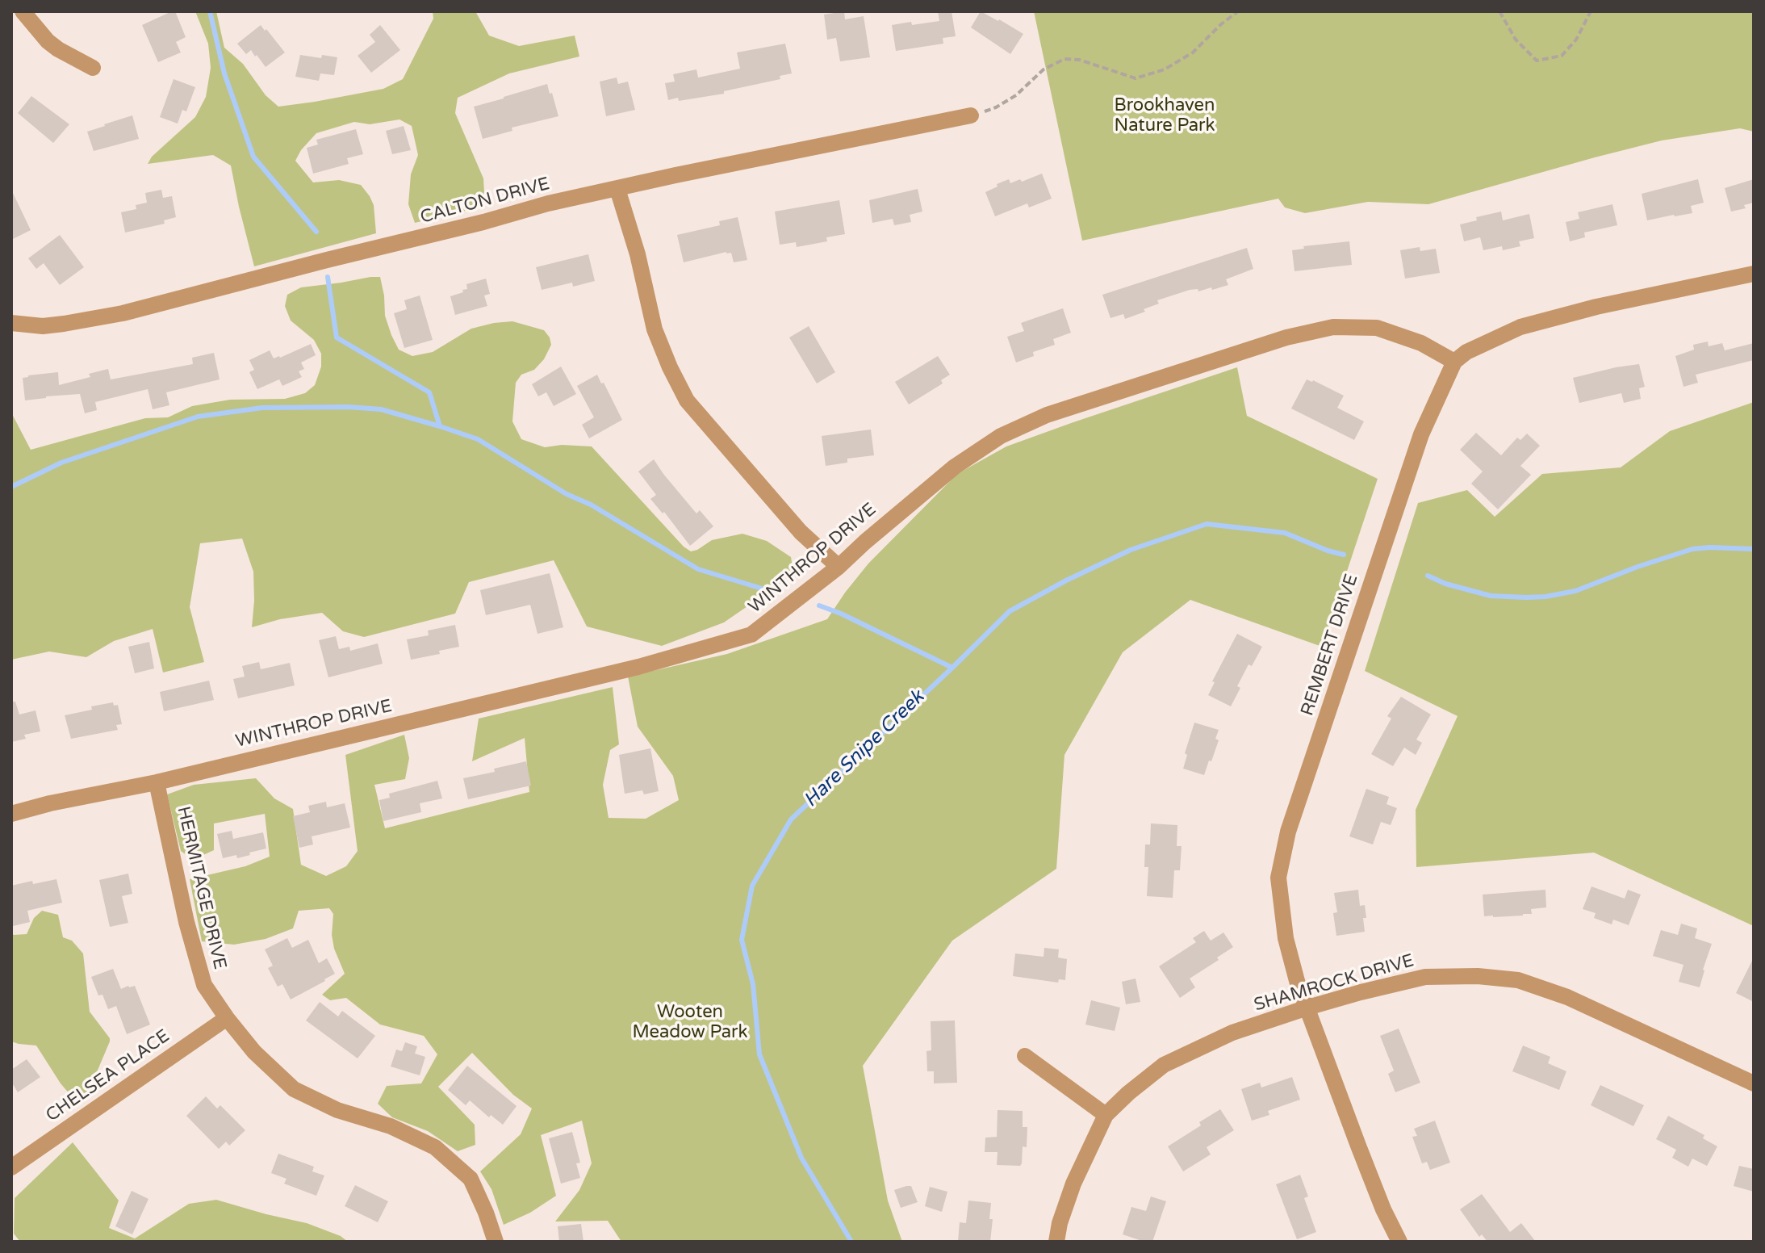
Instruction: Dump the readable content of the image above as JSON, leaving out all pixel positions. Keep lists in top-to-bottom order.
{
  "streets": {
    "street": [
      "CALTON DRIVE",
      "WINTHROP DRIVE",
      "REMBERT DRIVE",
      "HERMITAGE DRIVE",
      "SHAMROCK DRIVE",
      "CHELSEA PLACE"
    ]
  },
  "crossings": [
    ["WINTHROP DRIVE", "REMBERT DRIVE"],
    ["WINTHROP DRIVE", "HERMITAGE DRIVE"],
    ["REMBERT DRIVE", "SHAMROCK DRIVE"],
    ["HERMITAGE DRIVE", "CHELSEA PLACE"]
  ],
  "water": ["Hare Snipe Creek"],
  "parks": ["Brookhaven Nature Park", "Wooten Meadow Park"]
}
